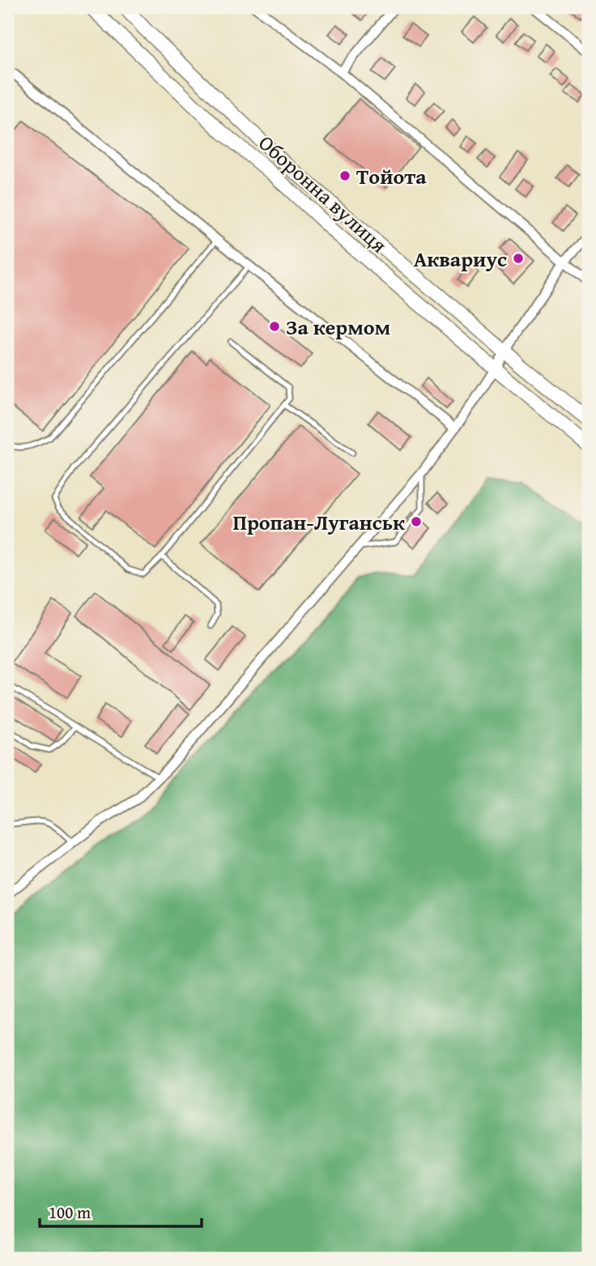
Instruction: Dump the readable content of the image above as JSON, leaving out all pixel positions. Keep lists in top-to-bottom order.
{
  "streets": {
    "main road": ["Оборонна вулиця"]
  },
  "places": [
    "Тойота",
    "Аквариус",
    "За кермом",
    "Пропан-Луганськ"
  ],
  "scale_bar": "100 m"
}
